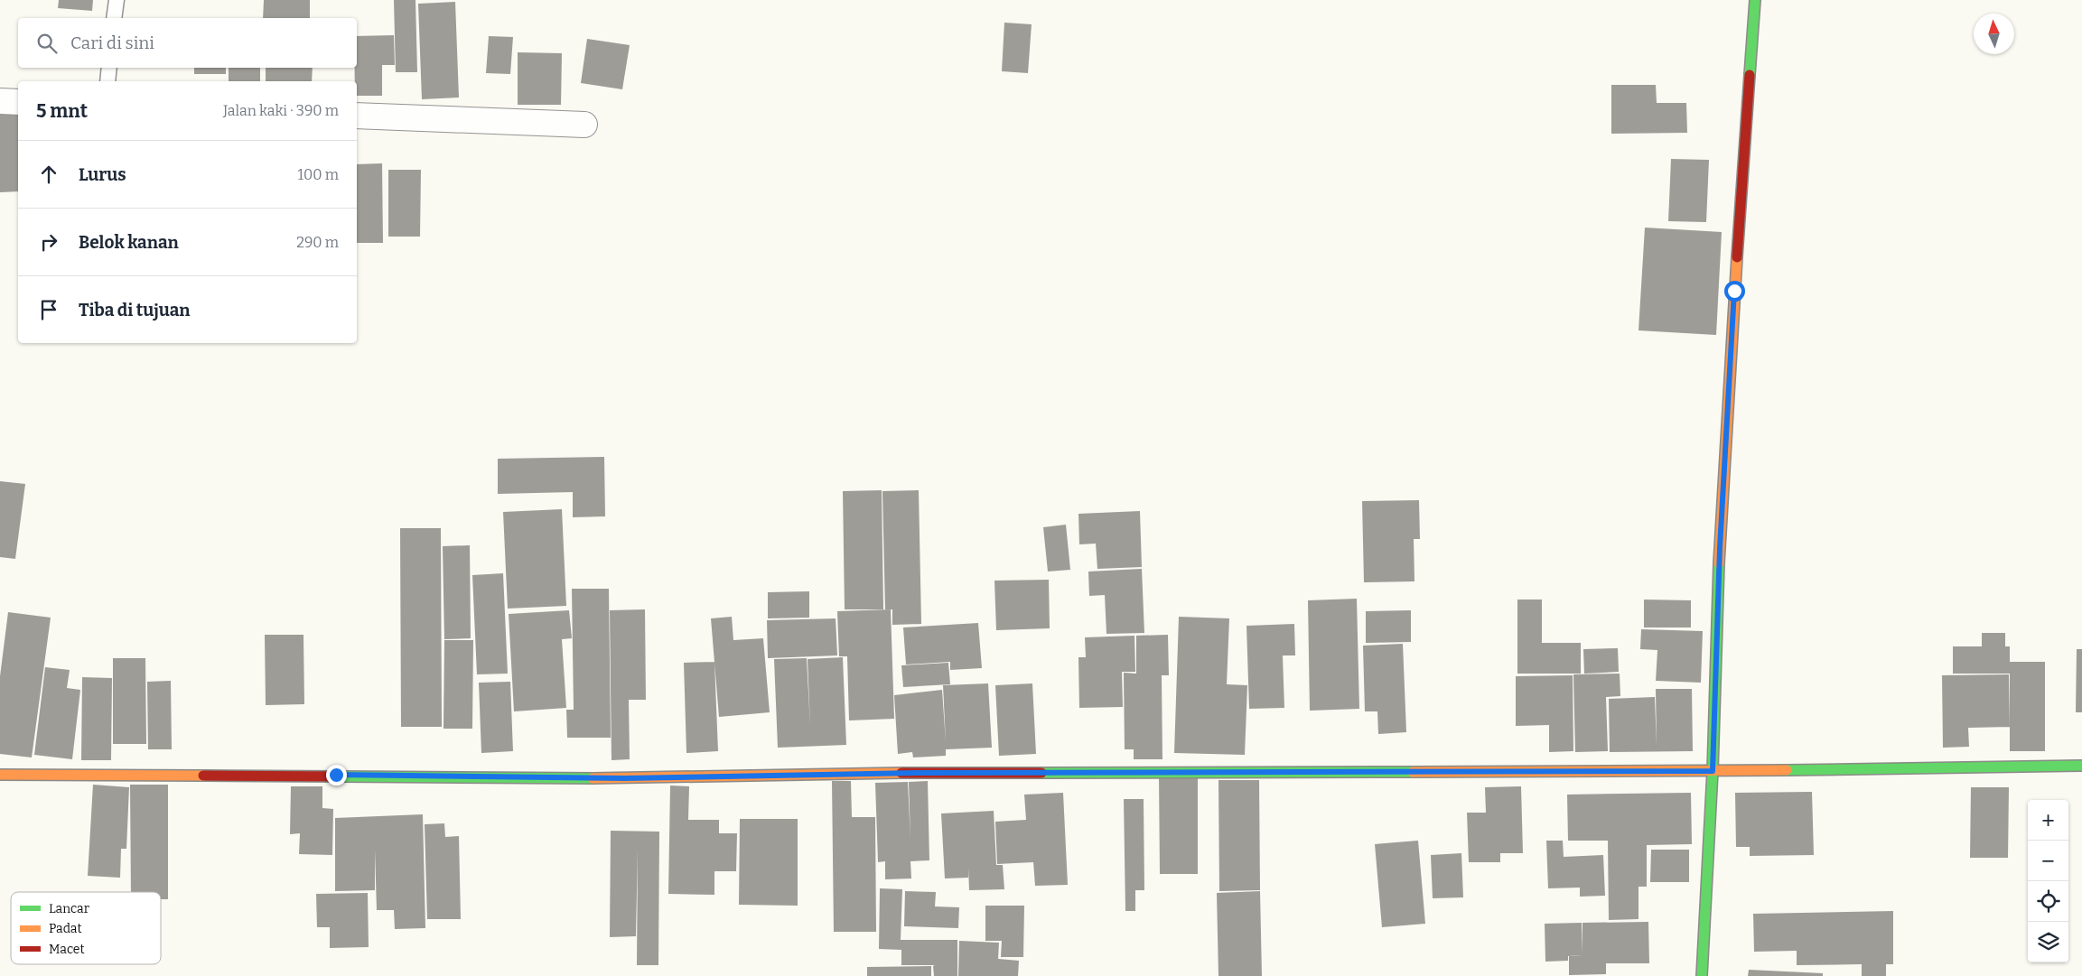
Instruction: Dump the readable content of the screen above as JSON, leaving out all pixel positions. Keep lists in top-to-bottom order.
{
  "legend": ["Lancar", "Padat", "Macet"],
  "north": "top",
  "page": {
    "search": "Cari di sini",
    "heading": ["5 mnt", "Jalan kaki · 390 m"],
    "list": [
      ["Lurus", "100 m"],
      ["Belok kanan", "290 m"],
      "Tiba di tujuan"
    ],
    "map_buttons": ["+", "−"]
  }
}
